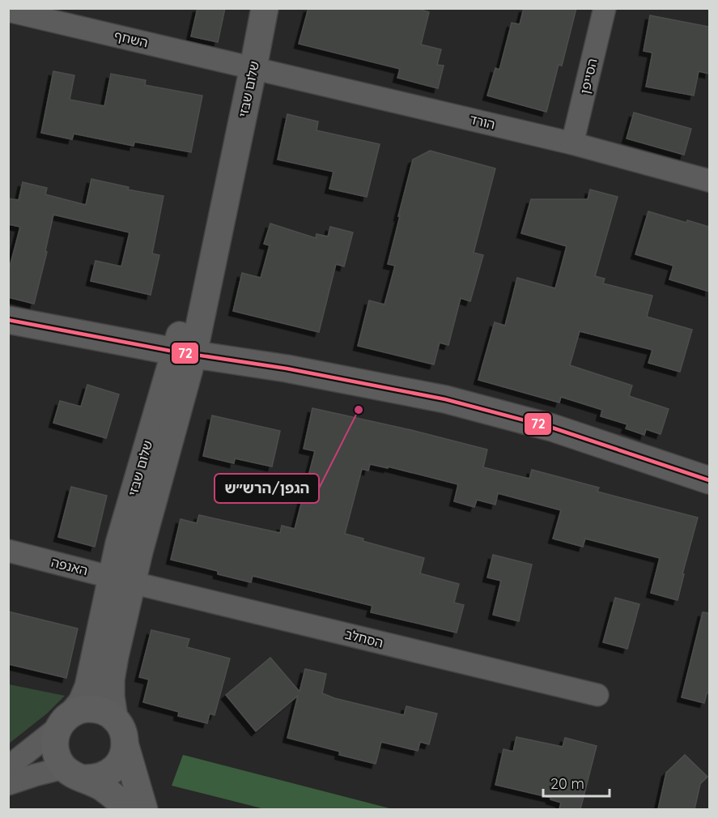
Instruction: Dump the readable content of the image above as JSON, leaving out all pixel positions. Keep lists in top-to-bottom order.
{
  "streets": {
    "street": [
      "השחף",
      "הסייפן",
      "שלום שבזי",
      "הורד",
      "האנפה",
      "הסחלב"
    ]
  },
  "crossings": [
    ["השחף", "שלום שבזי"],
    ["השחף", "הורד"],
    ["הסייפן", "הורד"],
    ["שלום שבזי", "הורד"],
    ["שלום שבזי", "האנפה"],
    ["שלום שבזי", "הסחלב"],
    ["האנפה", "הסחלב"]
  ],
  "places": ["הגפן/הרש״ש"],
  "lines": ["transit line 72"],
  "scale_bar": "20 m"
}
